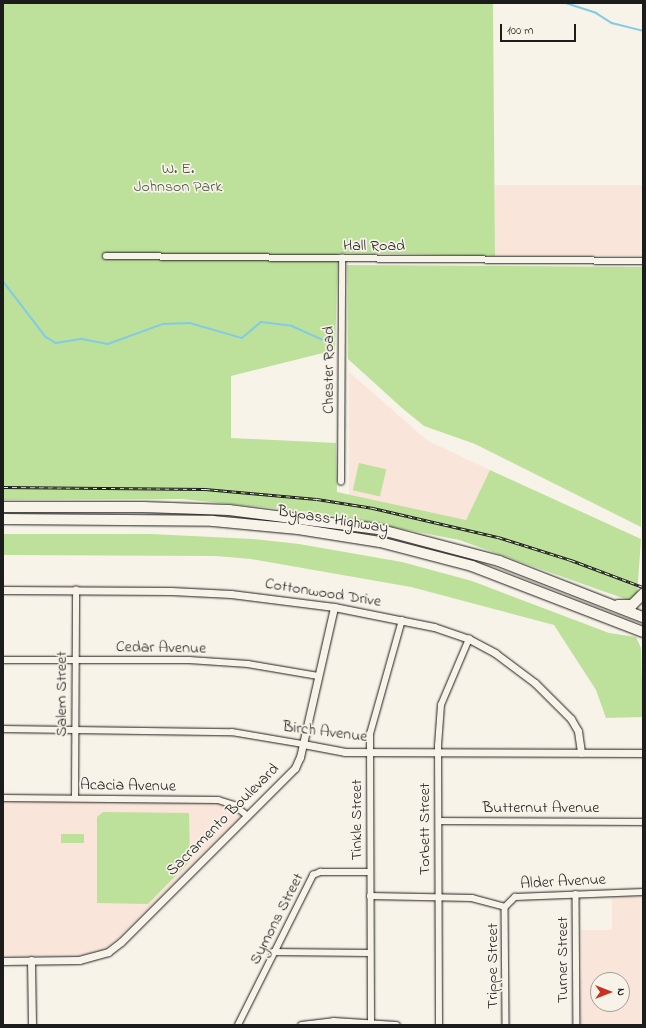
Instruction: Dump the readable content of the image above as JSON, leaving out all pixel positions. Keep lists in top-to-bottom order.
{
  "streets": {
    "highway": ["Bypass Highway"],
    "street": [
      "Hall Road",
      "Chester Road",
      "Cottonwood Drive",
      "Cedar Avenue",
      "Salem Street",
      "Birch Avenue",
      "Acacia Avenue",
      "Butternut Avenue",
      "Sacramento Boulevard",
      "Tinkle Street",
      "Torbett Street",
      "Alder Avenue",
      "Symons Street",
      "Turner Street",
      "Trippe Street"
    ]
  },
  "crossings": [
    ["Hall Road", "Chester Road"],
    ["Cottonwood Drive", "Salem Street"],
    ["Cottonwood Drive", "Birch Avenue"],
    ["Cottonwood Drive", "Sacramento Boulevard"],
    ["Cottonwood Drive", "Tinkle Street"],
    ["Cottonwood Drive", "Torbett Street"],
    ["Cedar Avenue", "Salem Street"],
    ["Cedar Avenue", "Sacramento Boulevard"],
    ["Salem Street", "Birch Avenue"],
    ["Salem Street", "Acacia Avenue"],
    ["Birch Avenue", "Sacramento Boulevard"],
    ["Birch Avenue", "Tinkle Street"],
    ["Birch Avenue", "Torbett Street"],
    ["Acacia Avenue", "Sacramento Boulevard"],
    ["Butternut Avenue", "Torbett Street"],
    ["Tinkle Street", "Alder Avenue"],
    ["Tinkle Street", "Symons Street"],
    ["Torbett Street", "Alder Avenue"],
    ["Alder Avenue", "Turner Street"],
    ["Alder Avenue", "Trippe Street"]
  ],
  "parks": ["W. E. Johnson Park"],
  "scale_bar": "100 m",
  "north": "right"
}
